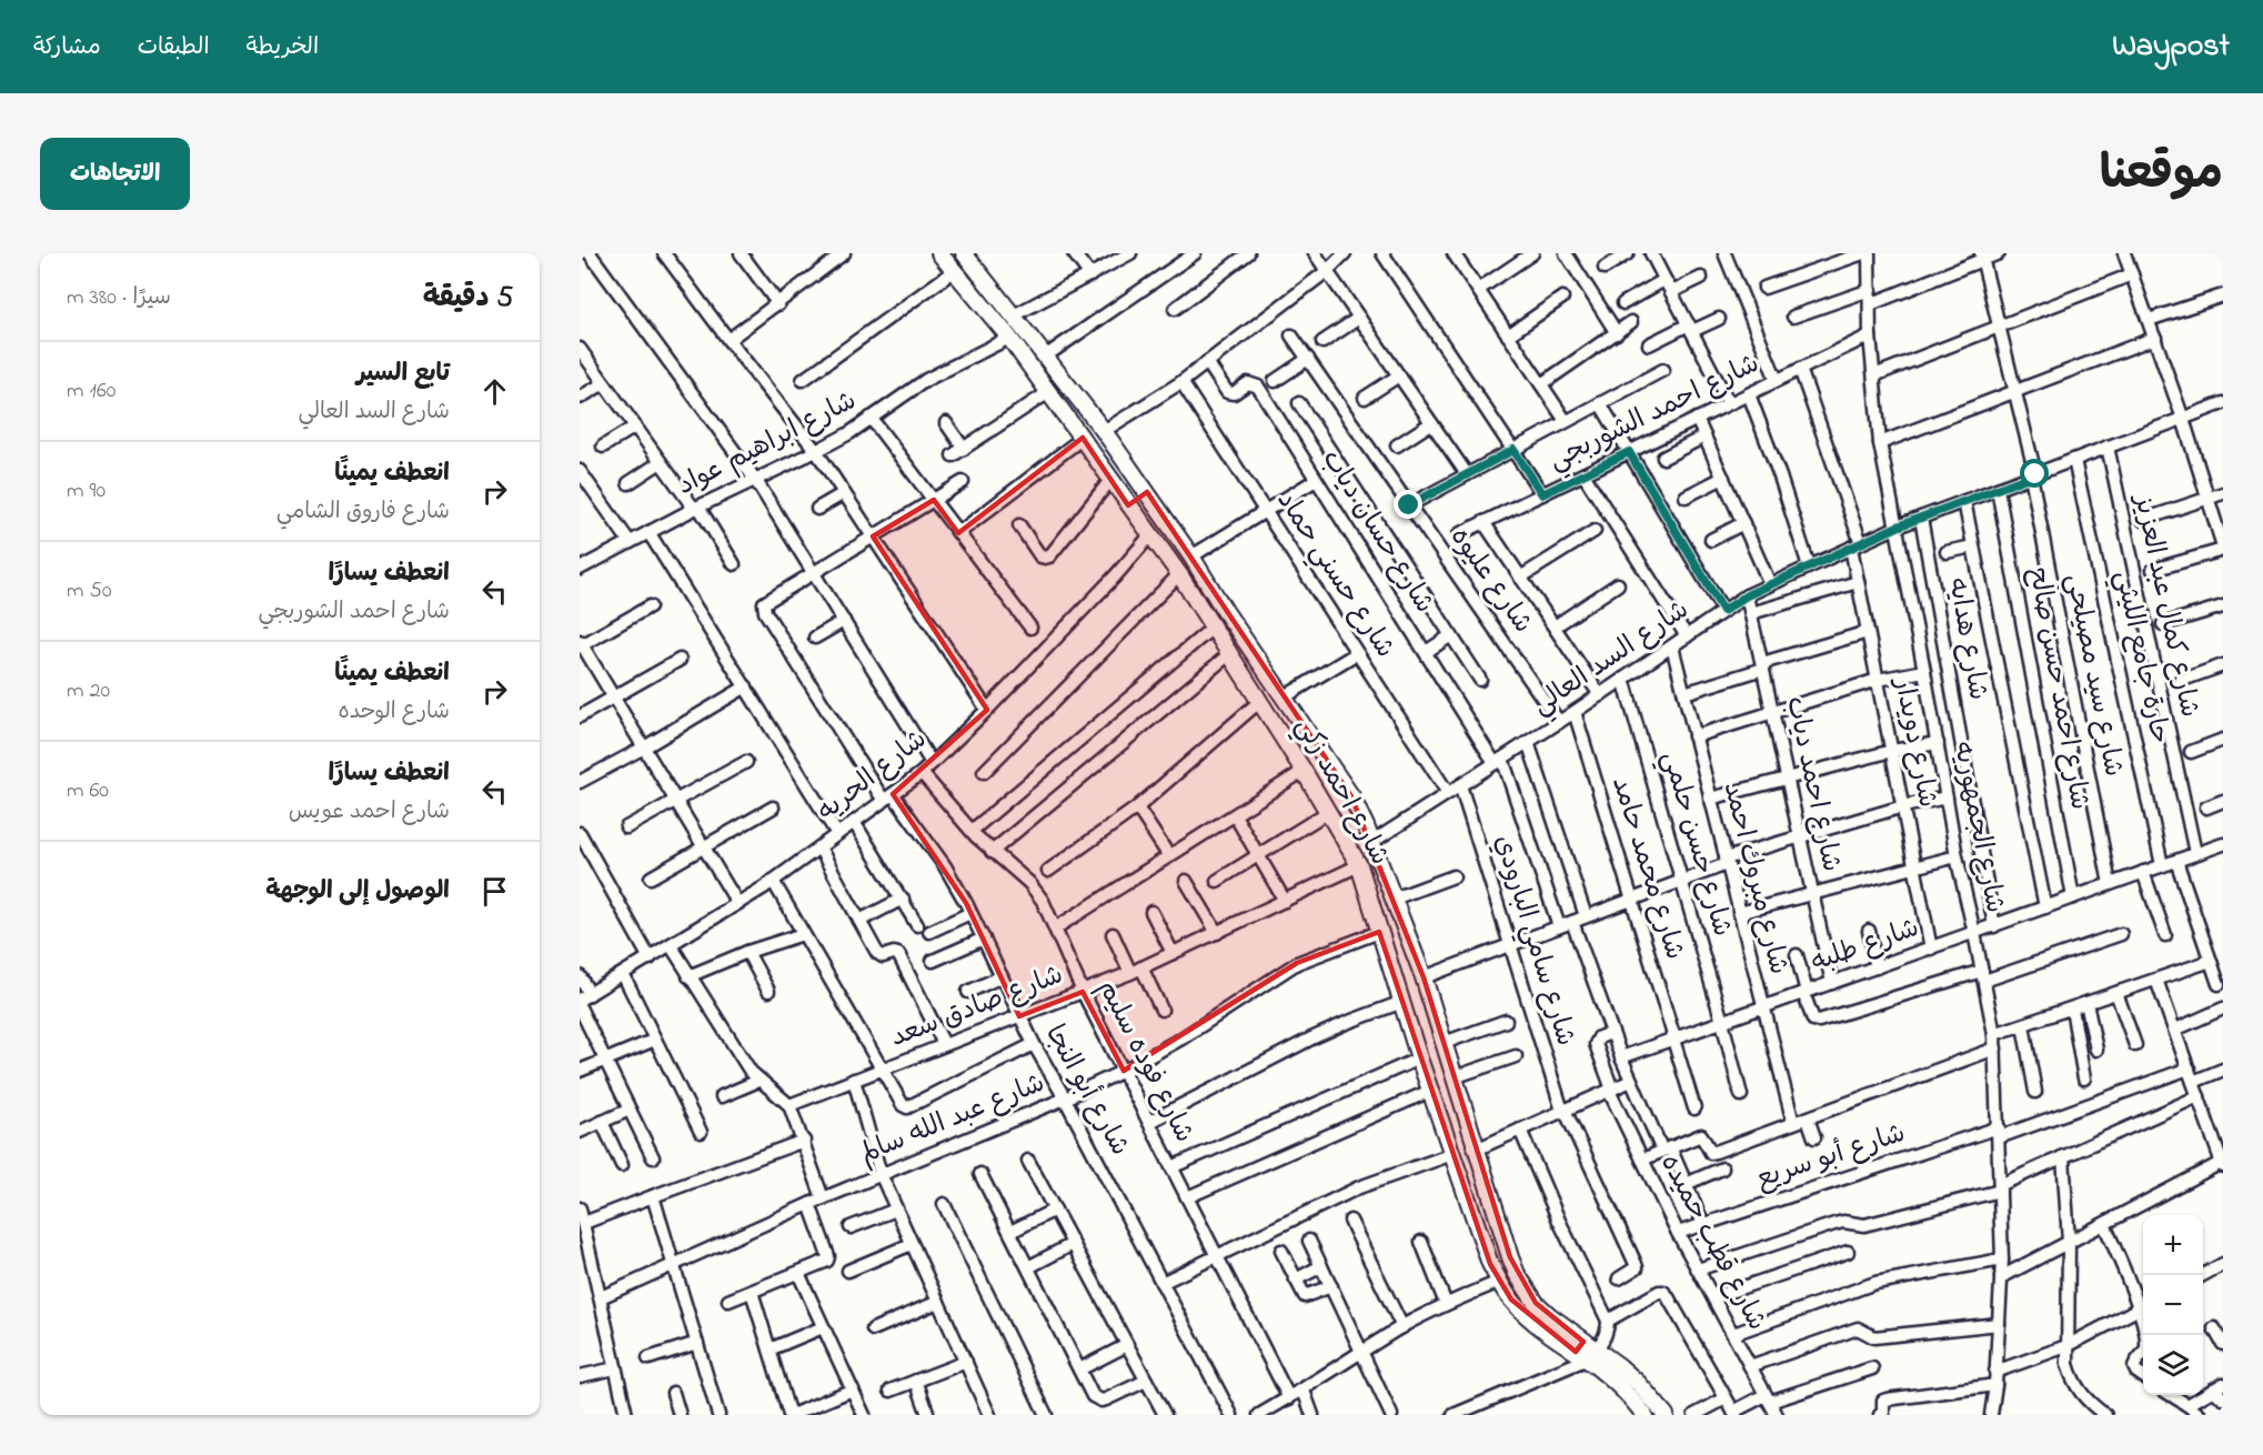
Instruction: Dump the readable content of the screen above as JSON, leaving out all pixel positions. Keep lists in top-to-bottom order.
{
  "streets": {
    "street": [
      "شارع احمد الشوربجي",
      "شارع ابراهيم عواد",
      "شارع حسان دياب",
      "شارع حسني حماد",
      "شارع عليوه",
      "شارع كمال عبد العزيز",
      "شارع هدايه",
      "حارة جامع الليثي",
      "شارع السد العالي",
      "شارع سيد مصيلحي",
      "شارع احمد حسن صالح",
      "شارع دويدار",
      "شارع الحريه",
      "شارع احمد دياب",
      "شارع احمد زكي",
      "شارع الجمهوريه",
      "شارع حسن حلمي",
      "شارع محمد حامد",
      "شارع مبروك احمد",
      "شارع سامي البارودي",
      "شارع طلبه",
      "شارع صادق سعد",
      "شارع فوده سليم",
      "شارع أبو النجا",
      "شارع عبد الله سالم",
      "شارع أبو سريع",
      "شارع قطب حميده"
    ]
  },
  "crossings": [
    ["شارع احمد الشوربجي", "شارع دويدار"],
    ["شارع احمد الشوربجي", "شارع الجمهوريه"],
    ["شارع ابراهيم عواد", "شارع احمد زكي"],
    ["شارع حسان دياب", "شارع السد العالي"],
    ["شارع حسني حماد", "شارع السد العالي"],
    ["شارع عليوه", "شارع السد العالي"],
    ["شارع كمال عبد العزيز", "شارع السد العالي"],
    ["شارع كمال عبد العزيز", "شارع طلبه"],
    ["شارع هدايه", "شارع السد العالي"],
    ["شارع هدايه", "شارع طلبه"],
    ["حارة جامع الليثي", "شارع السد العالي"],
    ["حارة جامع الليثي", "شارع طلبه"],
    ["شارع السد العالي", "شارع سيد مصيلحي"],
    ["شارع السد العالي", "شارع احمد حسن صالح"],
    ["شارع السد العالي", "شارع دويدار"],
    ["شارع السد العالي", "شارع احمد دياب"],
    ["شارع السد العالي", "شارع احمد زكي"],
    ["شارع السد العالي", "شارع الجمهوريه"],
    ["شارع السد العالي", "شارع حسن حلمي"],
    ["شارع السد العالي", "شارع محمد حامد"],
    ["شارع السد العالي", "شارع مبروك احمد"],
    ["شارع السد العالي", "شارع سامي البارودي"],
    ["شارع سيد مصيلحي", "شارع طلبه"],
    ["شارع احمد حسن صالح", "شارع طلبه"],
    ["شارع دويدار", "شارع طلبه"],
    ["شارع الحريه", "شارع احمد زكي"],
    ["شارع الحريه", "شارع فوده سليم"],
    ["شارع الحريه", "شارع أبو النجا"],
    ["شارع احمد دياب", "شارع طلبه"],
    ["شارع احمد زكي", "شارع صادق سعد"],
    ["شارع احمد زكي", "شارع عبد الله سالم"],
    ["شارع الجمهوريه", "شارع طلبه"],
    ["شارع الجمهوريه", "شارع أبو سريع"],
    ["شارع حسن حلمي", "شارع طلبه"],
    ["شارع محمد حامد", "شارع طلبه"],
    ["شارع مبروك احمد", "شارع طلبه"],
    ["شارع صادق سعد", "شارع فوده سليم"],
    ["شارع صادق سعد", "شارع أبو النجا"],
    ["شارع فوده سليم", "شارع عبد الله سالم"],
    ["شارع أبو النجا", "شارع عبد الله سالم"],
    ["شارع أبو سريع", "شارع قطب حميده"]
  ],
  "page": {
    "header": "Waypost",
    "nav": ["الخريطة", "الطبقات", "مشاركة"],
    "title": "موقعنا",
    "buttons": "الاتجاهات",
    "heading": ["5 دقيقة", "سيرًا · 380 m"],
    "list": [
      ["تابع السير", "شارع السد العالي", "160 m"],
      ["انعطف يمينًا", "شارع فاروق الشامي", "90 m"],
      ["انعطف يسارًا", "شارع احمد الشوربجي", "50 m"],
      ["انعطف يمينًا", "شارع الوحده", "20 m"],
      ["انعطف يسارًا", "شارع احمد عويس", "60 m"],
      "الوصول إلى الوجهة"
    ],
    "map_buttons": ["+", "−"]
  }
}
